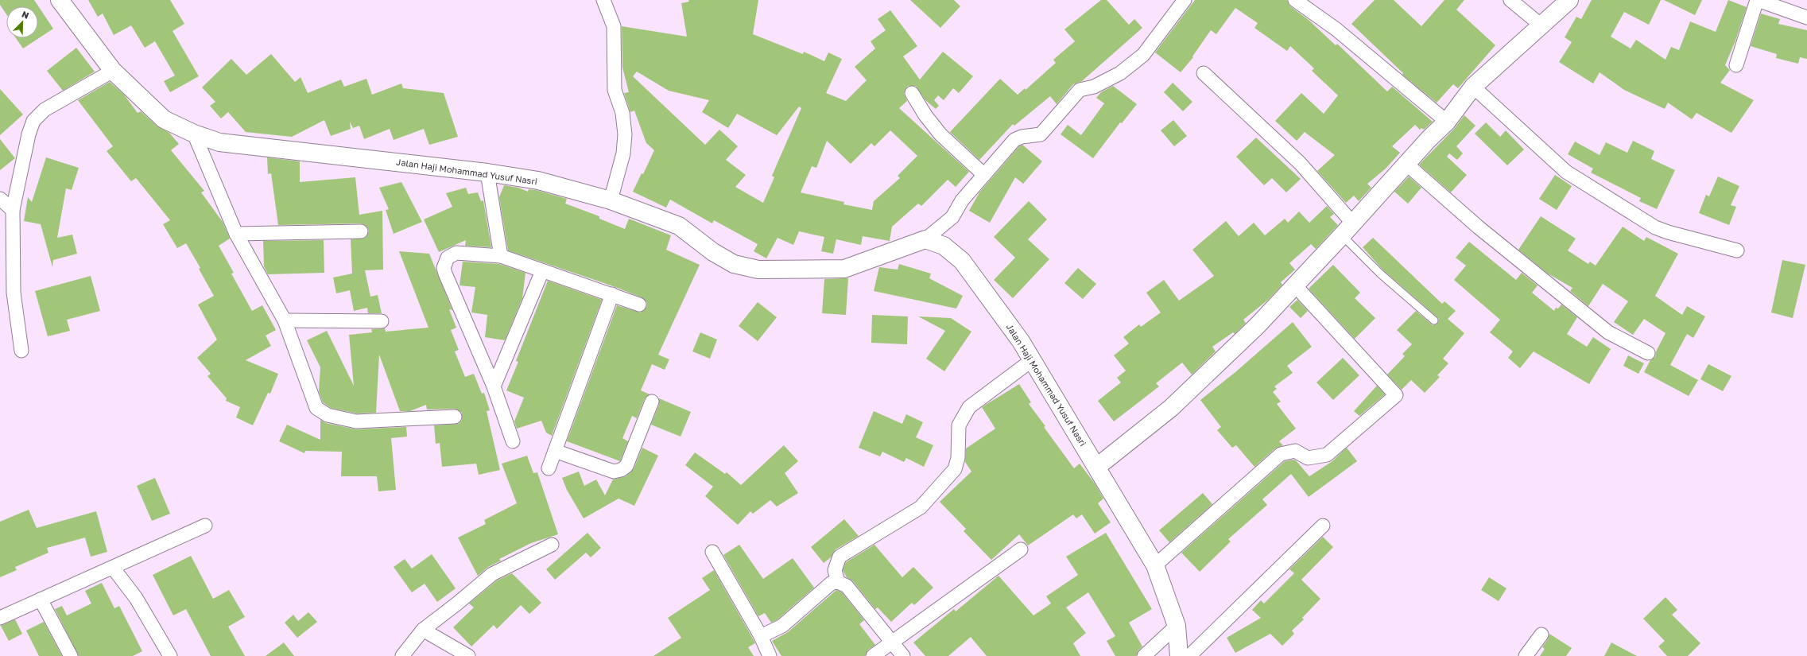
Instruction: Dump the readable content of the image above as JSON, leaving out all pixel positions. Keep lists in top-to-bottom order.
{
  "streets": {
    "street": ["Jalan Haji Mohammad Yusuf Nasri"]
  },
  "north": "top right"
}
